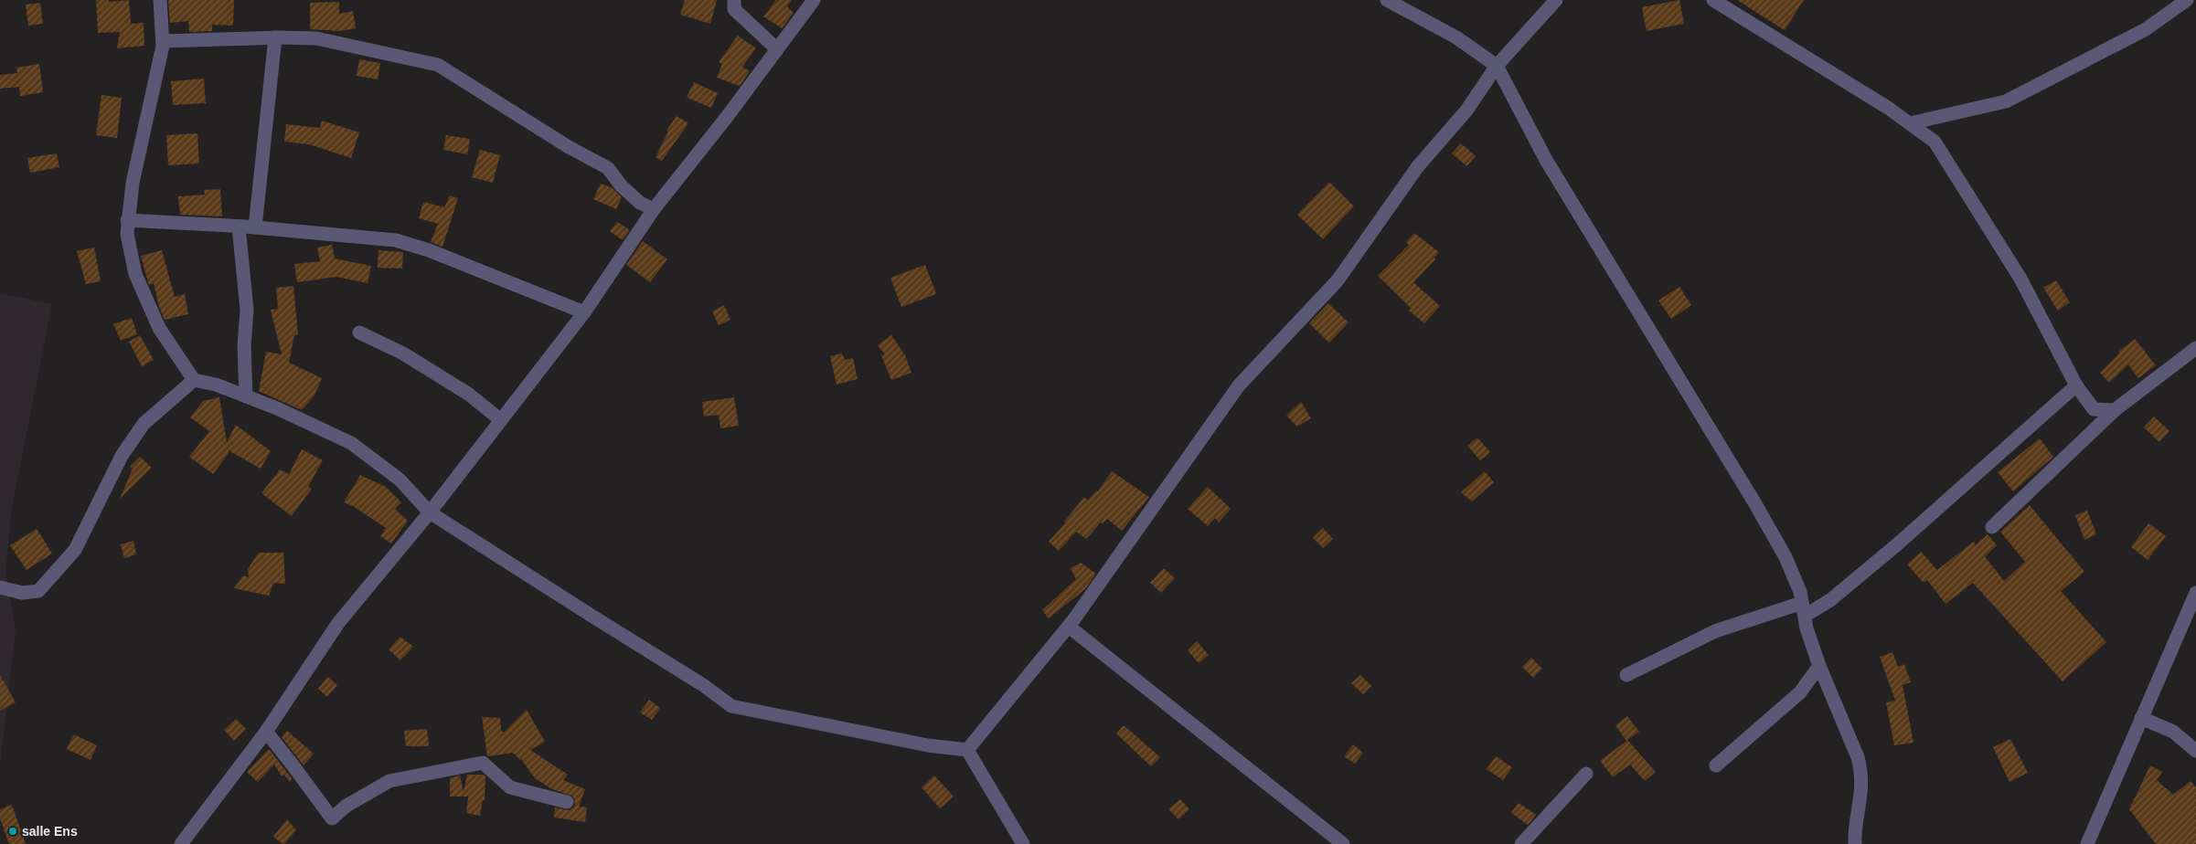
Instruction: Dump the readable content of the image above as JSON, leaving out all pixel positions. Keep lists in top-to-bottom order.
{
  "places": ["salle Ens"]
}
